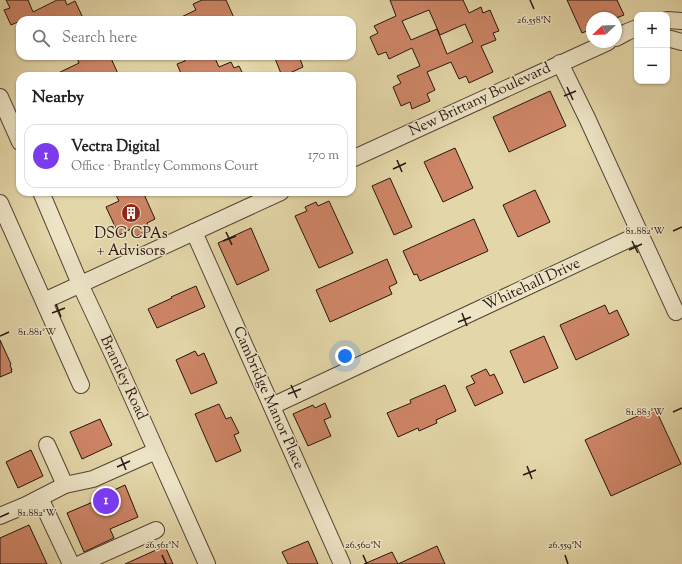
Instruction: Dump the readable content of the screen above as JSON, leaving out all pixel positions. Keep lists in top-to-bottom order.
{
  "streets": {
    "street": [
      "New Brittany Boulevard",
      "Whitehall Drive",
      "Brantley Road",
      "Cambridge Manor Place"
    ]
  },
  "crossings": [
    ["Whitehall Drive", "Cambridge Manor Place"]
  ],
  "places": {
    "building": ["DSG CPAs + Advisors"]
  },
  "north": "bottom left",
  "page": {
    "map_buttons": ["+", "−"],
    "search": "Search here",
    "heading": "Nearby",
    "list": [
      {
        "mark": "1",
        "name": "Vectra Digital",
        "note": "Office · Brantley Commons Court",
        "value": "170 m"
      }
    ],
    "pins": "1"
  },
  "coordinates": [
    "26.558°N",
    "81.882°W",
    "81.881°W",
    "81.883°W",
    "26.561°N",
    "26.560°N",
    "26.559°N"
  ]
}
